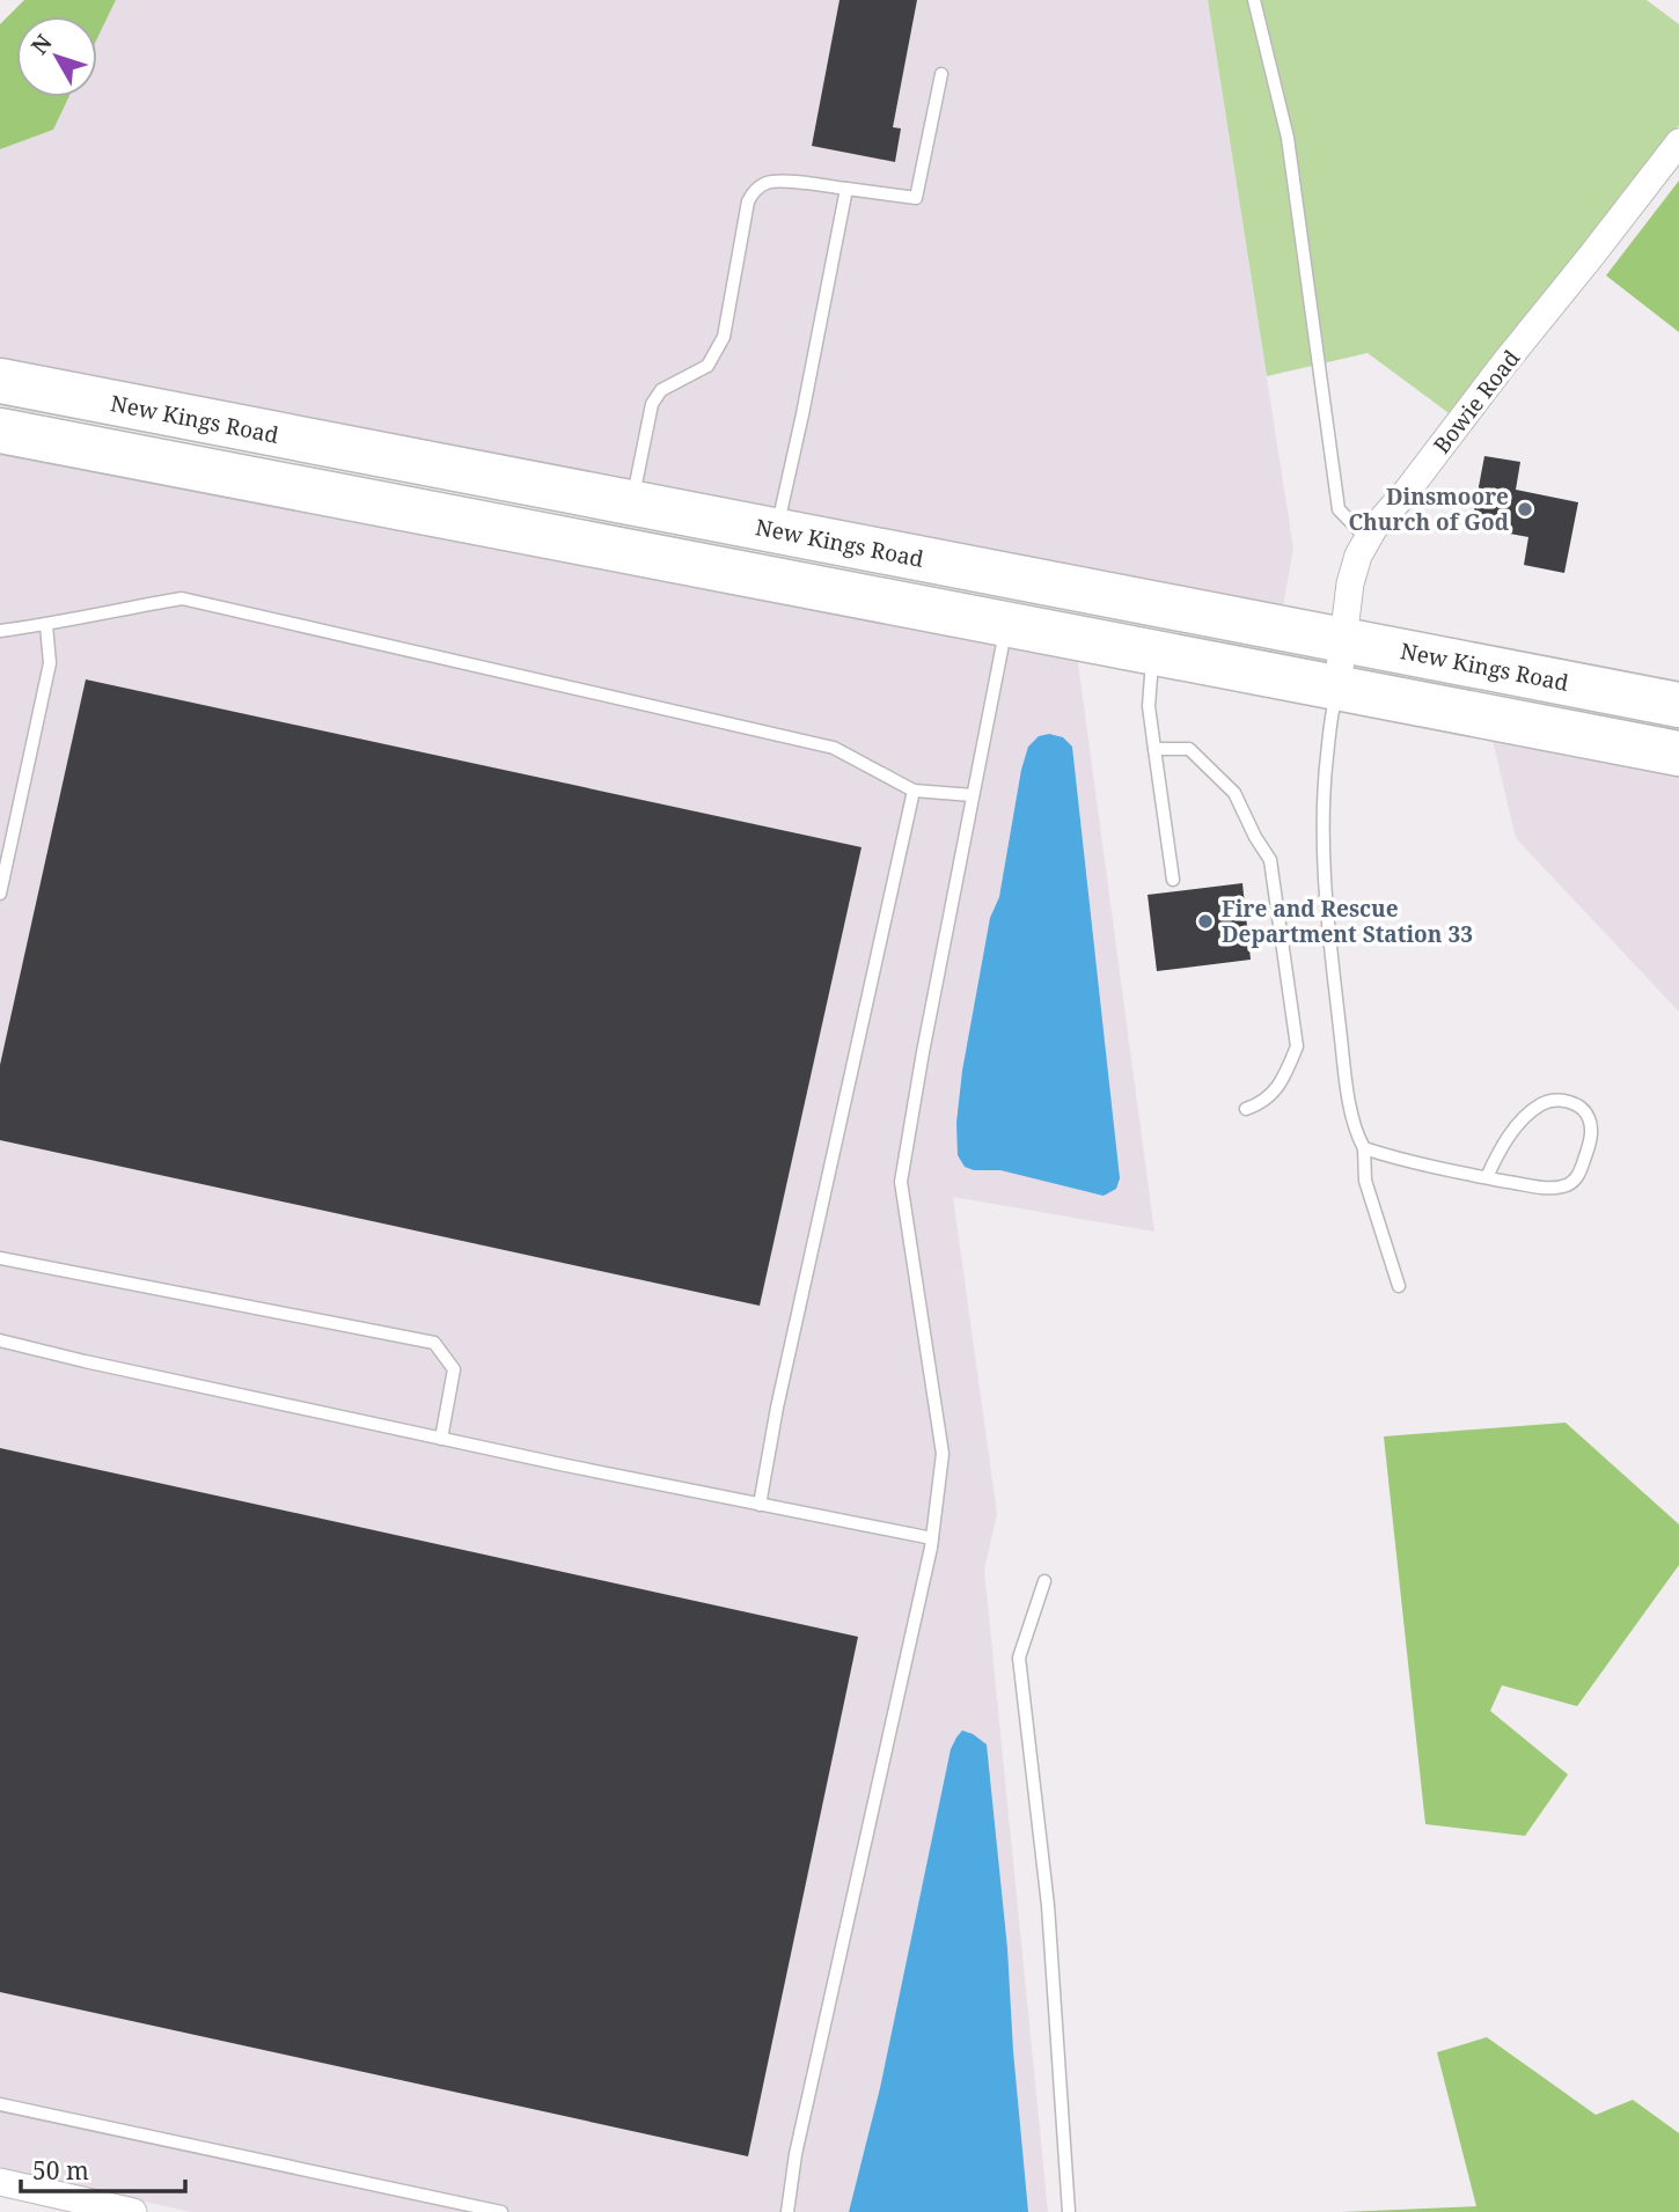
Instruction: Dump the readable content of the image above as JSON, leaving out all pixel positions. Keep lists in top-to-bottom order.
{
  "streets": {
    "highway": ["New Kings Road"],
    "street": ["Bowie Road"]
  },
  "crossings": [
    ["Bowie Road", "New Kings Road"]
  ],
  "places": ["Dinsmoore Church of God", "Fire and Rescue Department Station 33"],
  "scale_bar": "50 m",
  "north": "top left"
}
